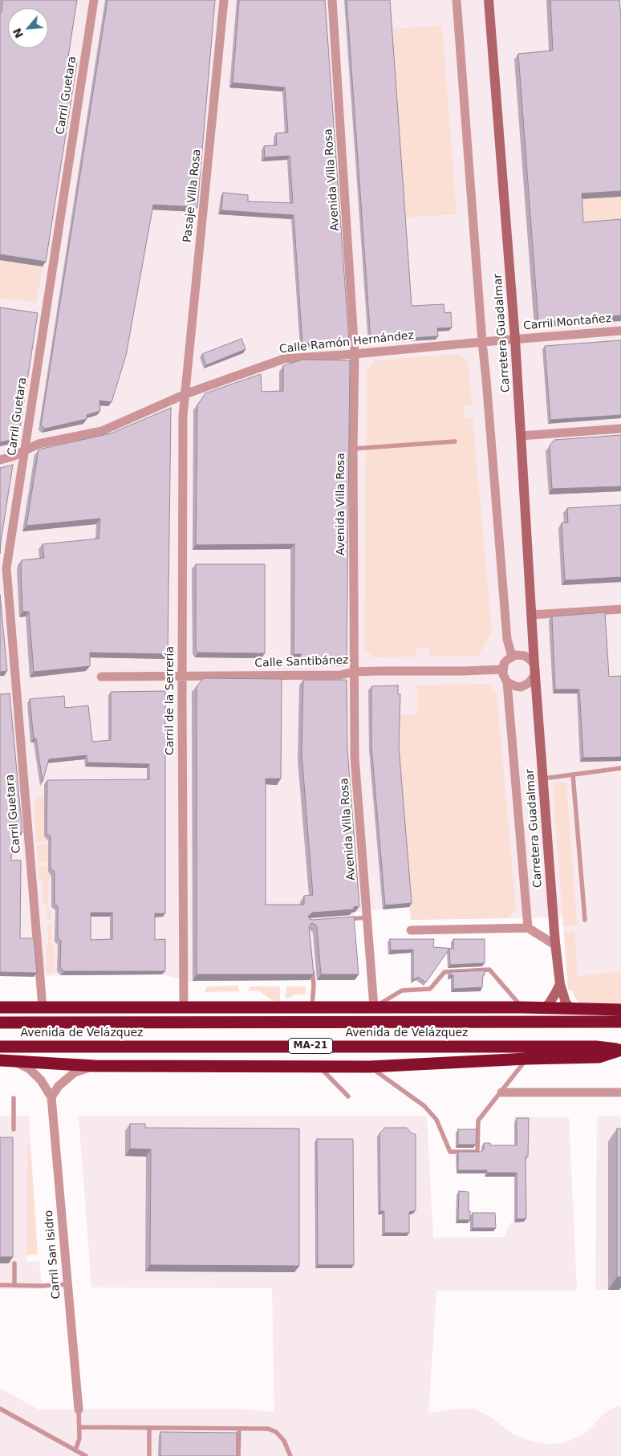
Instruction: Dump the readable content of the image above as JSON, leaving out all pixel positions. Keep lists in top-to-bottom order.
{
  "streets": {
    "highway": ["Avenida de Velázquez", "MA-21"],
    "street": [
      "Carril Guetara",
      "Avenida Villa Rosa",
      "Pasaje Villa Rosa",
      "Carril Montañez",
      "Carretera Guadalmar",
      "Calle Ramón Hernández",
      "Calle Santibánez",
      "Carril de la Serrería",
      "Carril San Isidro"
    ]
  },
  "crossings": [
    ["Carril Guetara", "Calle Ramón Hernández"],
    ["Avenida Villa Rosa", "Calle Ramón Hernández"],
    ["Avenida Villa Rosa", "Calle Santibánez"],
    ["Pasaje Villa Rosa", "Calle Ramón Hernández"],
    ["Pasaje Villa Rosa", "Carril de la Serrería"],
    ["Carril Montañez", "Carretera Guadalmar"],
    ["Carril Montañez", "Calle Ramón Hernández"],
    ["Carretera Guadalmar", "Calle Ramón Hernández"],
    ["Carretera Guadalmar", "Calle Santibánez"],
    ["Calle Ramón Hernández", "Carril de la Serrería"],
    ["Calle Santibánez", "Carril de la Serrería"]
  ],
  "north": "bottom left"
}
